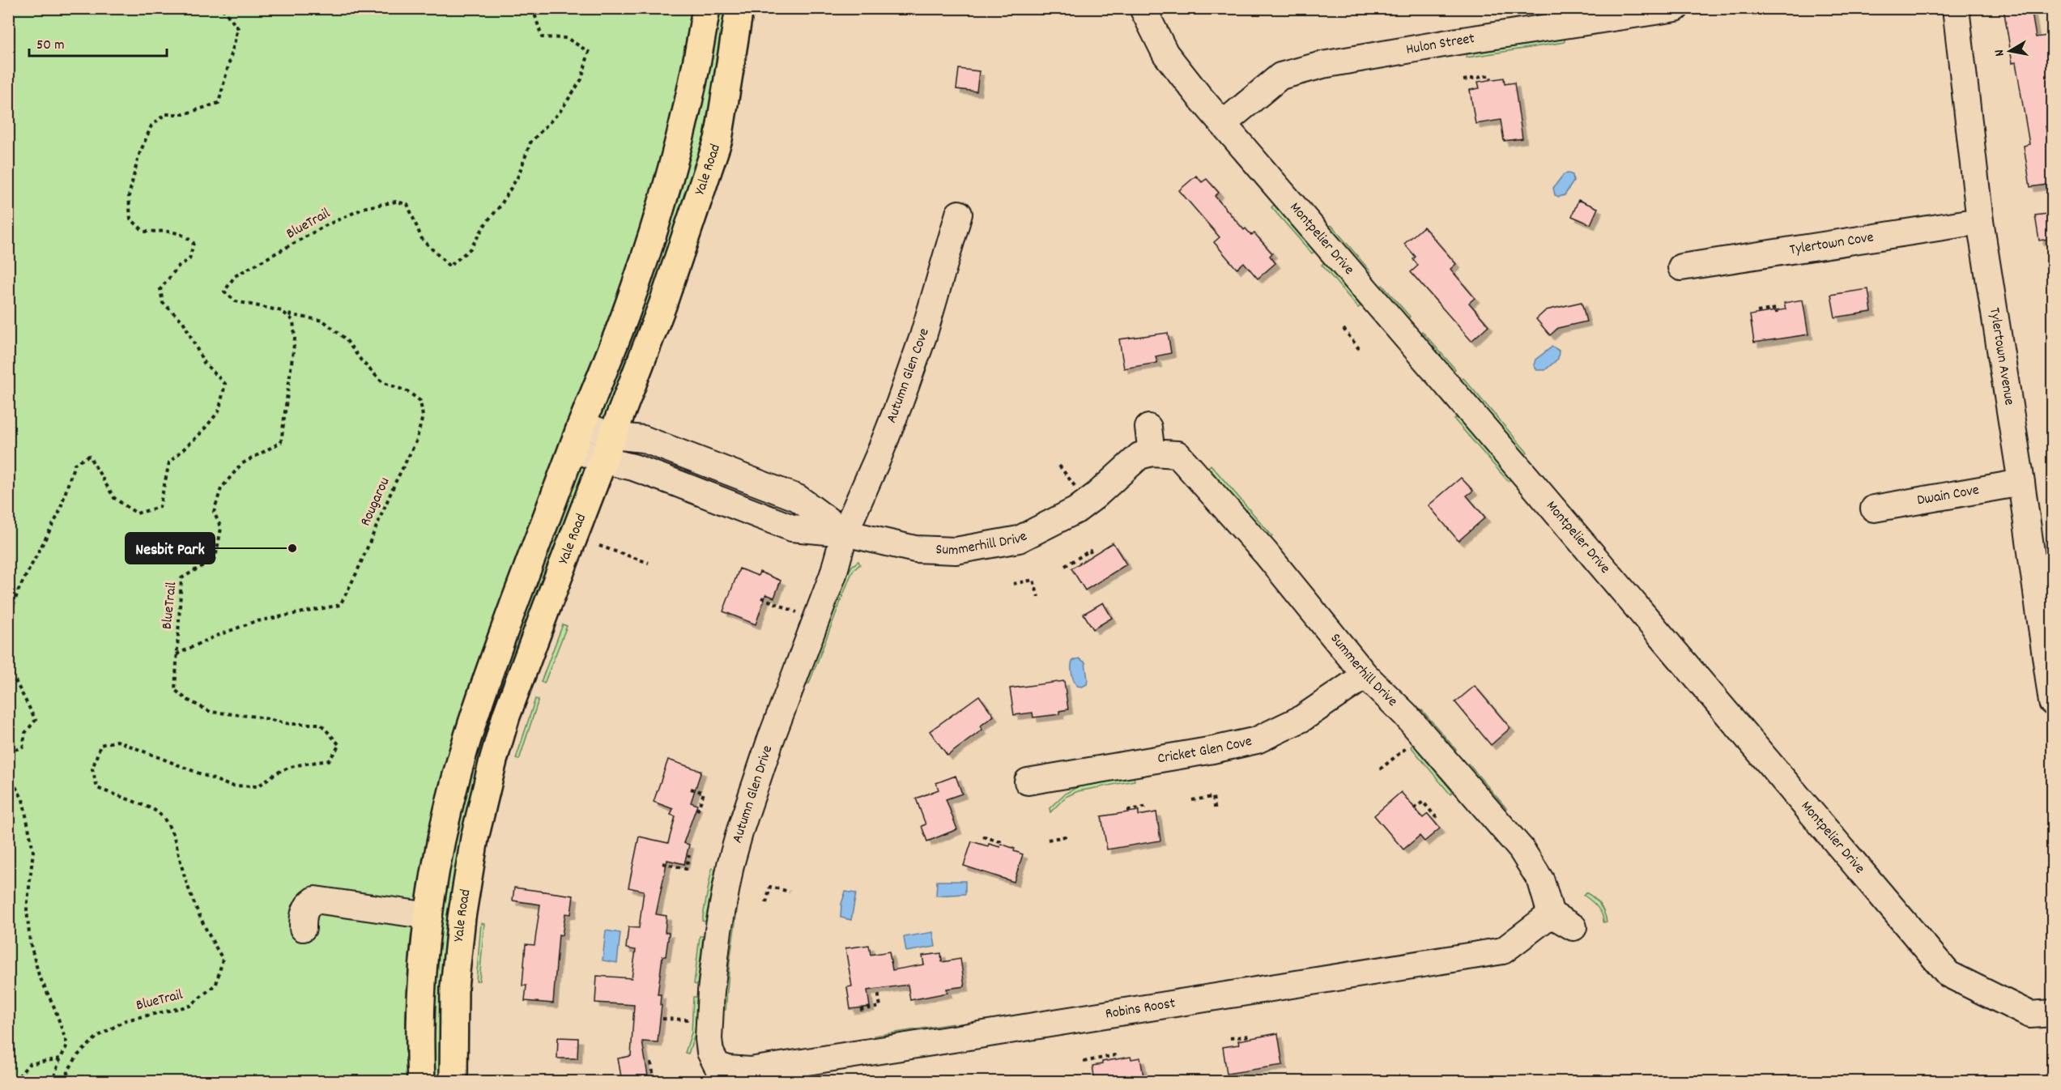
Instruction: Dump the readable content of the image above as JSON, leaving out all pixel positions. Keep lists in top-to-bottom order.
{
  "streets": {
    "main road": ["Yale Road"],
    "street": [
      "Hulon Street",
      "Montpelier Drive",
      "Tylertown Cove",
      "Tylertown Avenue",
      "Autumn Glen Cove",
      "Dwain Cove",
      "Summerhill Drive",
      "Cricket Glen Cove",
      "Autumn Glen Drive",
      "Robins Roost"
    ],
    "path": ["BlueTrail", "Rougarou"]
  },
  "crossings": [
    ["Hulon Street", "Montpelier Drive"],
    ["Yale Road", "Summerhill Drive"],
    ["BlueTrail", "Rougarou"],
    ["Tylertown Cove", "Tylertown Avenue"],
    ["Tylertown Avenue", "Dwain Cove"],
    ["Autumn Glen Cove", "Summerhill Drive"],
    ["Autumn Glen Cove", "Autumn Glen Drive"],
    ["Summerhill Drive", "Cricket Glen Cove"],
    ["Summerhill Drive", "Autumn Glen Drive"],
    ["Summerhill Drive", "Robins Roost"],
    ["Autumn Glen Drive", "Robins Roost"]
  ],
  "places": ["Nesbit Park"],
  "scale_bar": "50 m",
  "north": "left"
}
